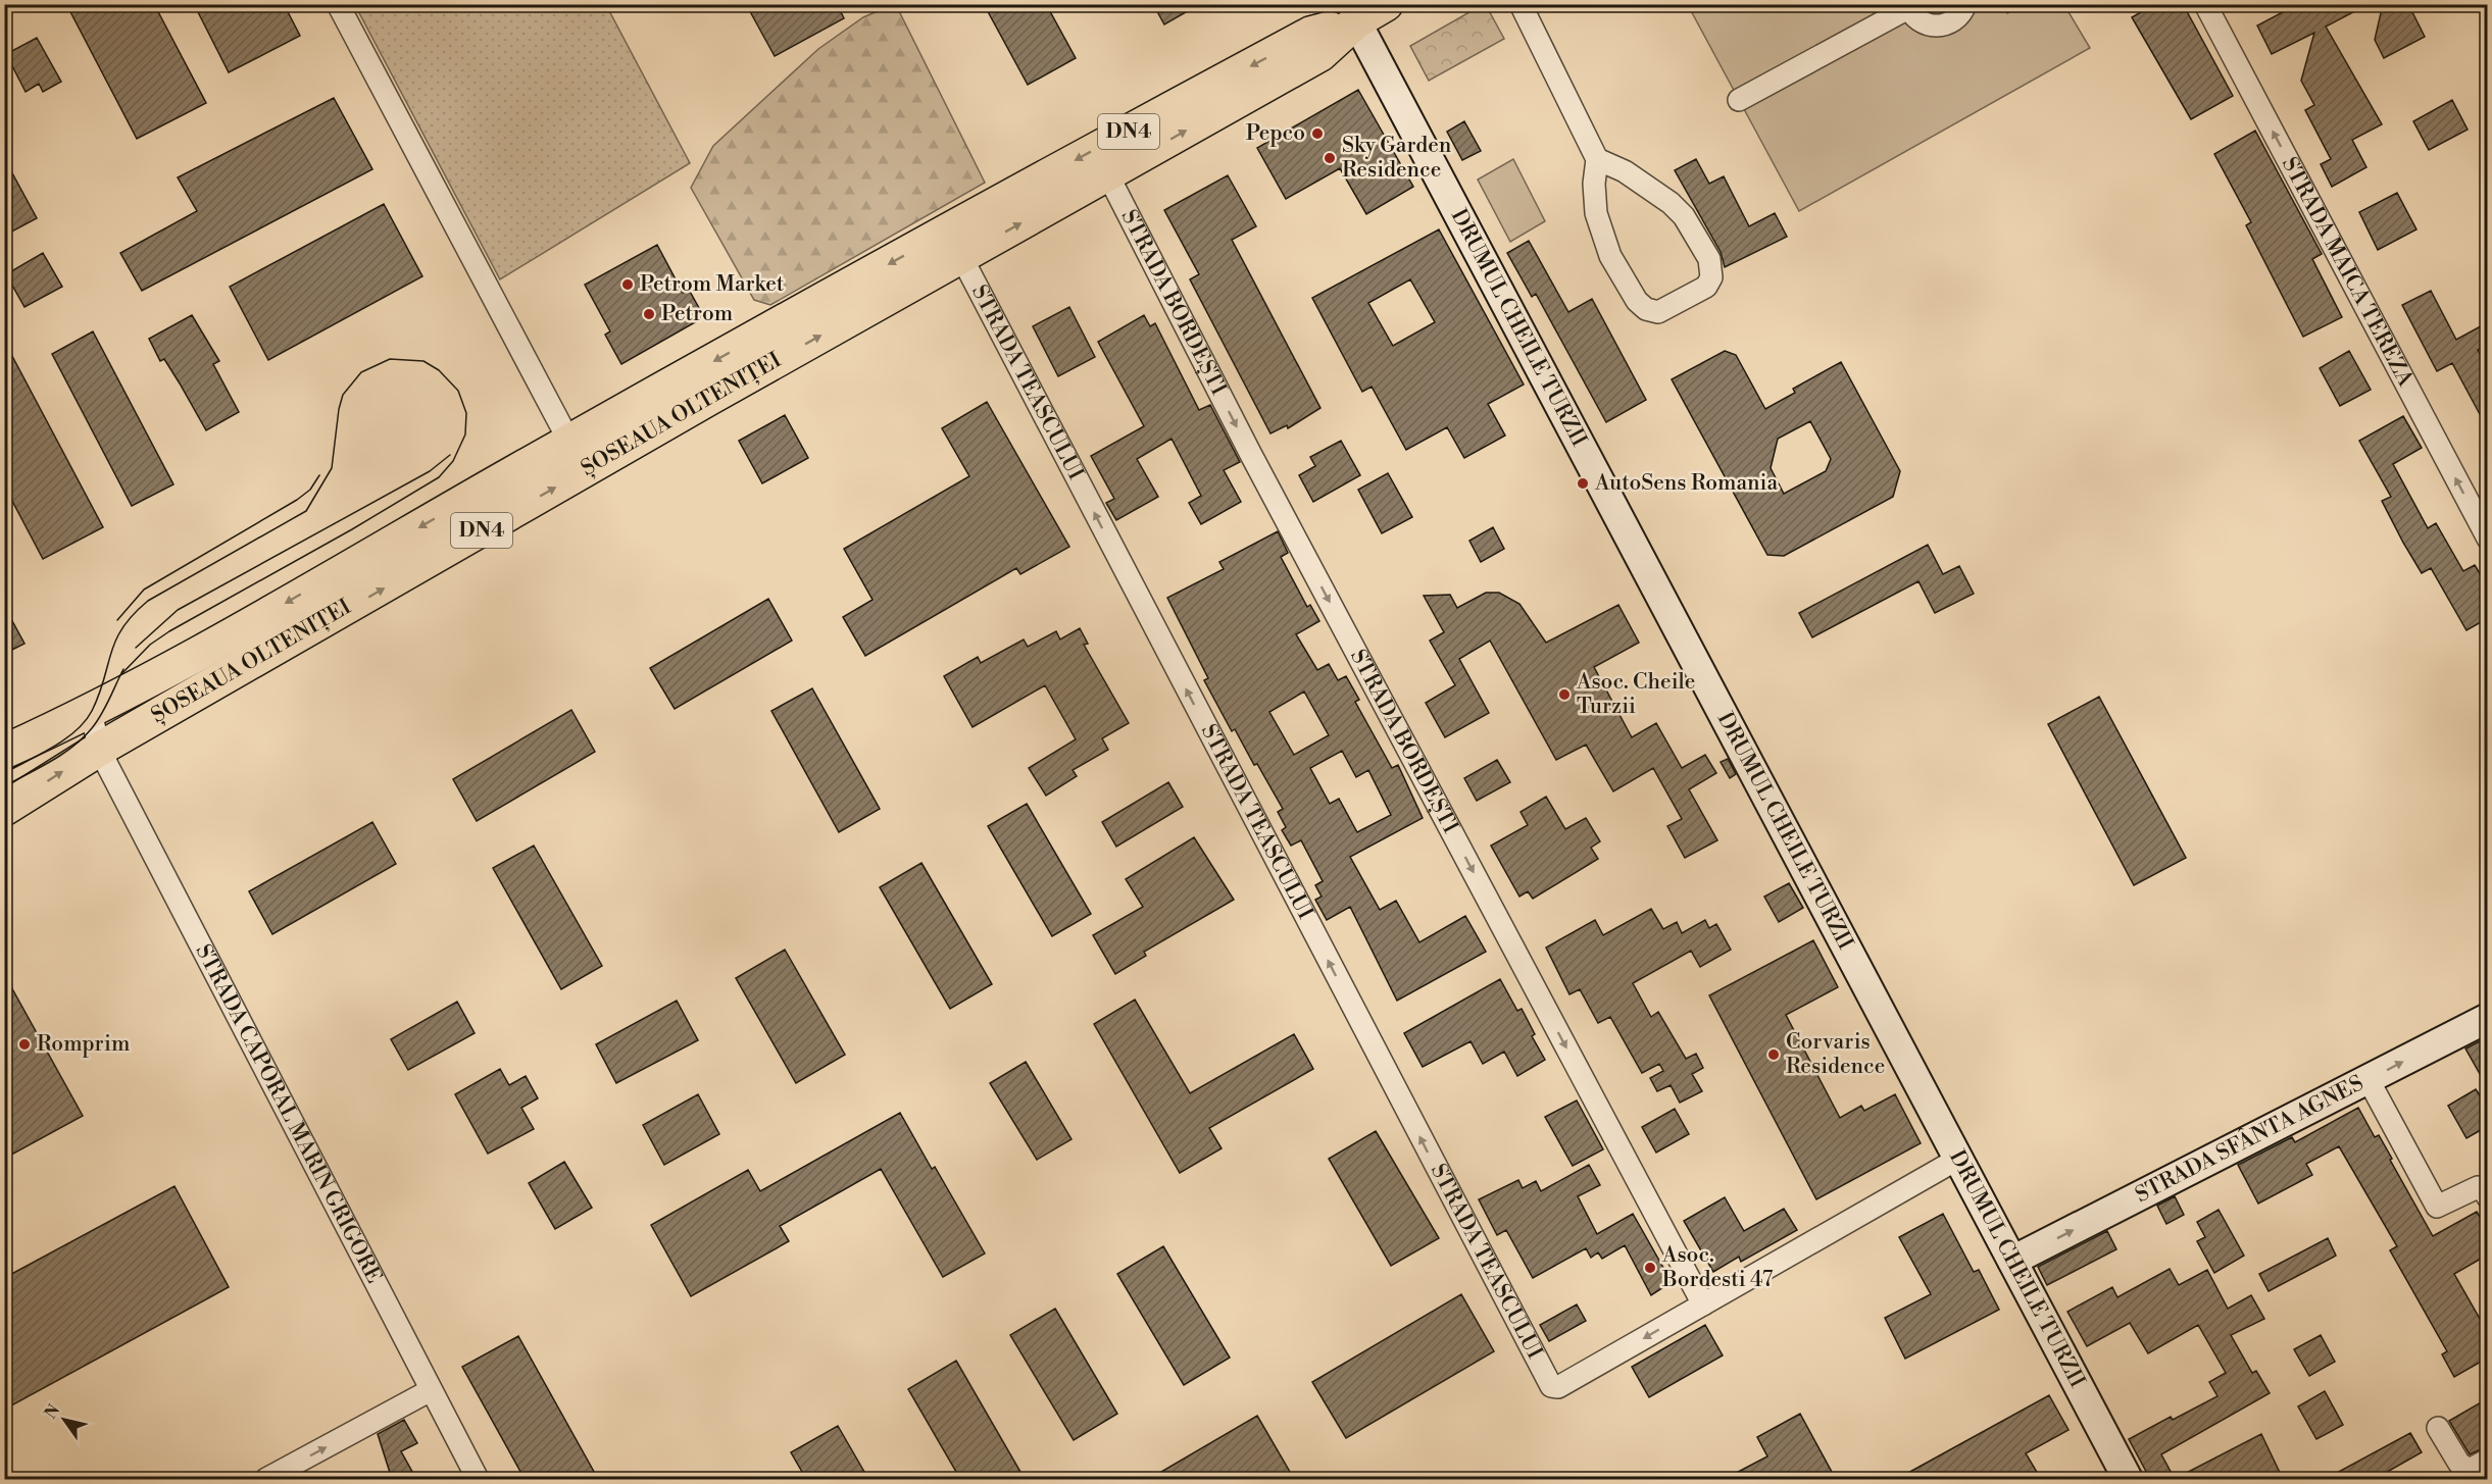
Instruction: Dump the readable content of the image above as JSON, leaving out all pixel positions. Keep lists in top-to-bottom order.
{
  "streets": {
    "main road": ["DN4", "ȘOSEAUA OLTENIȚEI"],
    "street": [
      "STRADA MAICA TEREZA",
      "STRADA BORDEȘTI",
      "DRUMUL CHEILE TURZII",
      "STRADA TEASCULUI",
      "STRADA CAPORAL MARIN GRIGORE",
      "STRADA SFÂNTA AGNES"
    ]
  },
  "crossings": [
    ["STRADA BORDEȘTI", "STRADA TEASCULUI"],
    ["STRADA BORDEȘTI", "ȘOSEAUA OLTENIȚEI"],
    ["DRUMUL CHEILE TURZII", "ȘOSEAUA OLTENIȚEI"],
    ["DRUMUL CHEILE TURZII", "STRADA SFÂNTA AGNES"],
    ["STRADA TEASCULUI", "ȘOSEAUA OLTENIȚEI"],
    ["ȘOSEAUA OLTENIȚEI", "STRADA CAPORAL MARIN GRIGORE"]
  ],
  "one_way": [
    "STRADA MAICA TEREZA",
    "STRADA BORDEȘTI",
    "STRADA TEASCULUI",
    "STRADA SFÂNTA AGNES"
  ],
  "places": [
    "Pepco",
    "Sky Garden Residence",
    "Petrom Market",
    "Petrom",
    "AutoSens Romania",
    "Asoc. Cheile Turzii",
    "Romprim",
    "Corvaris Residence",
    "Asoc. Bordesti 47"
  ],
  "north": "top left"
}
